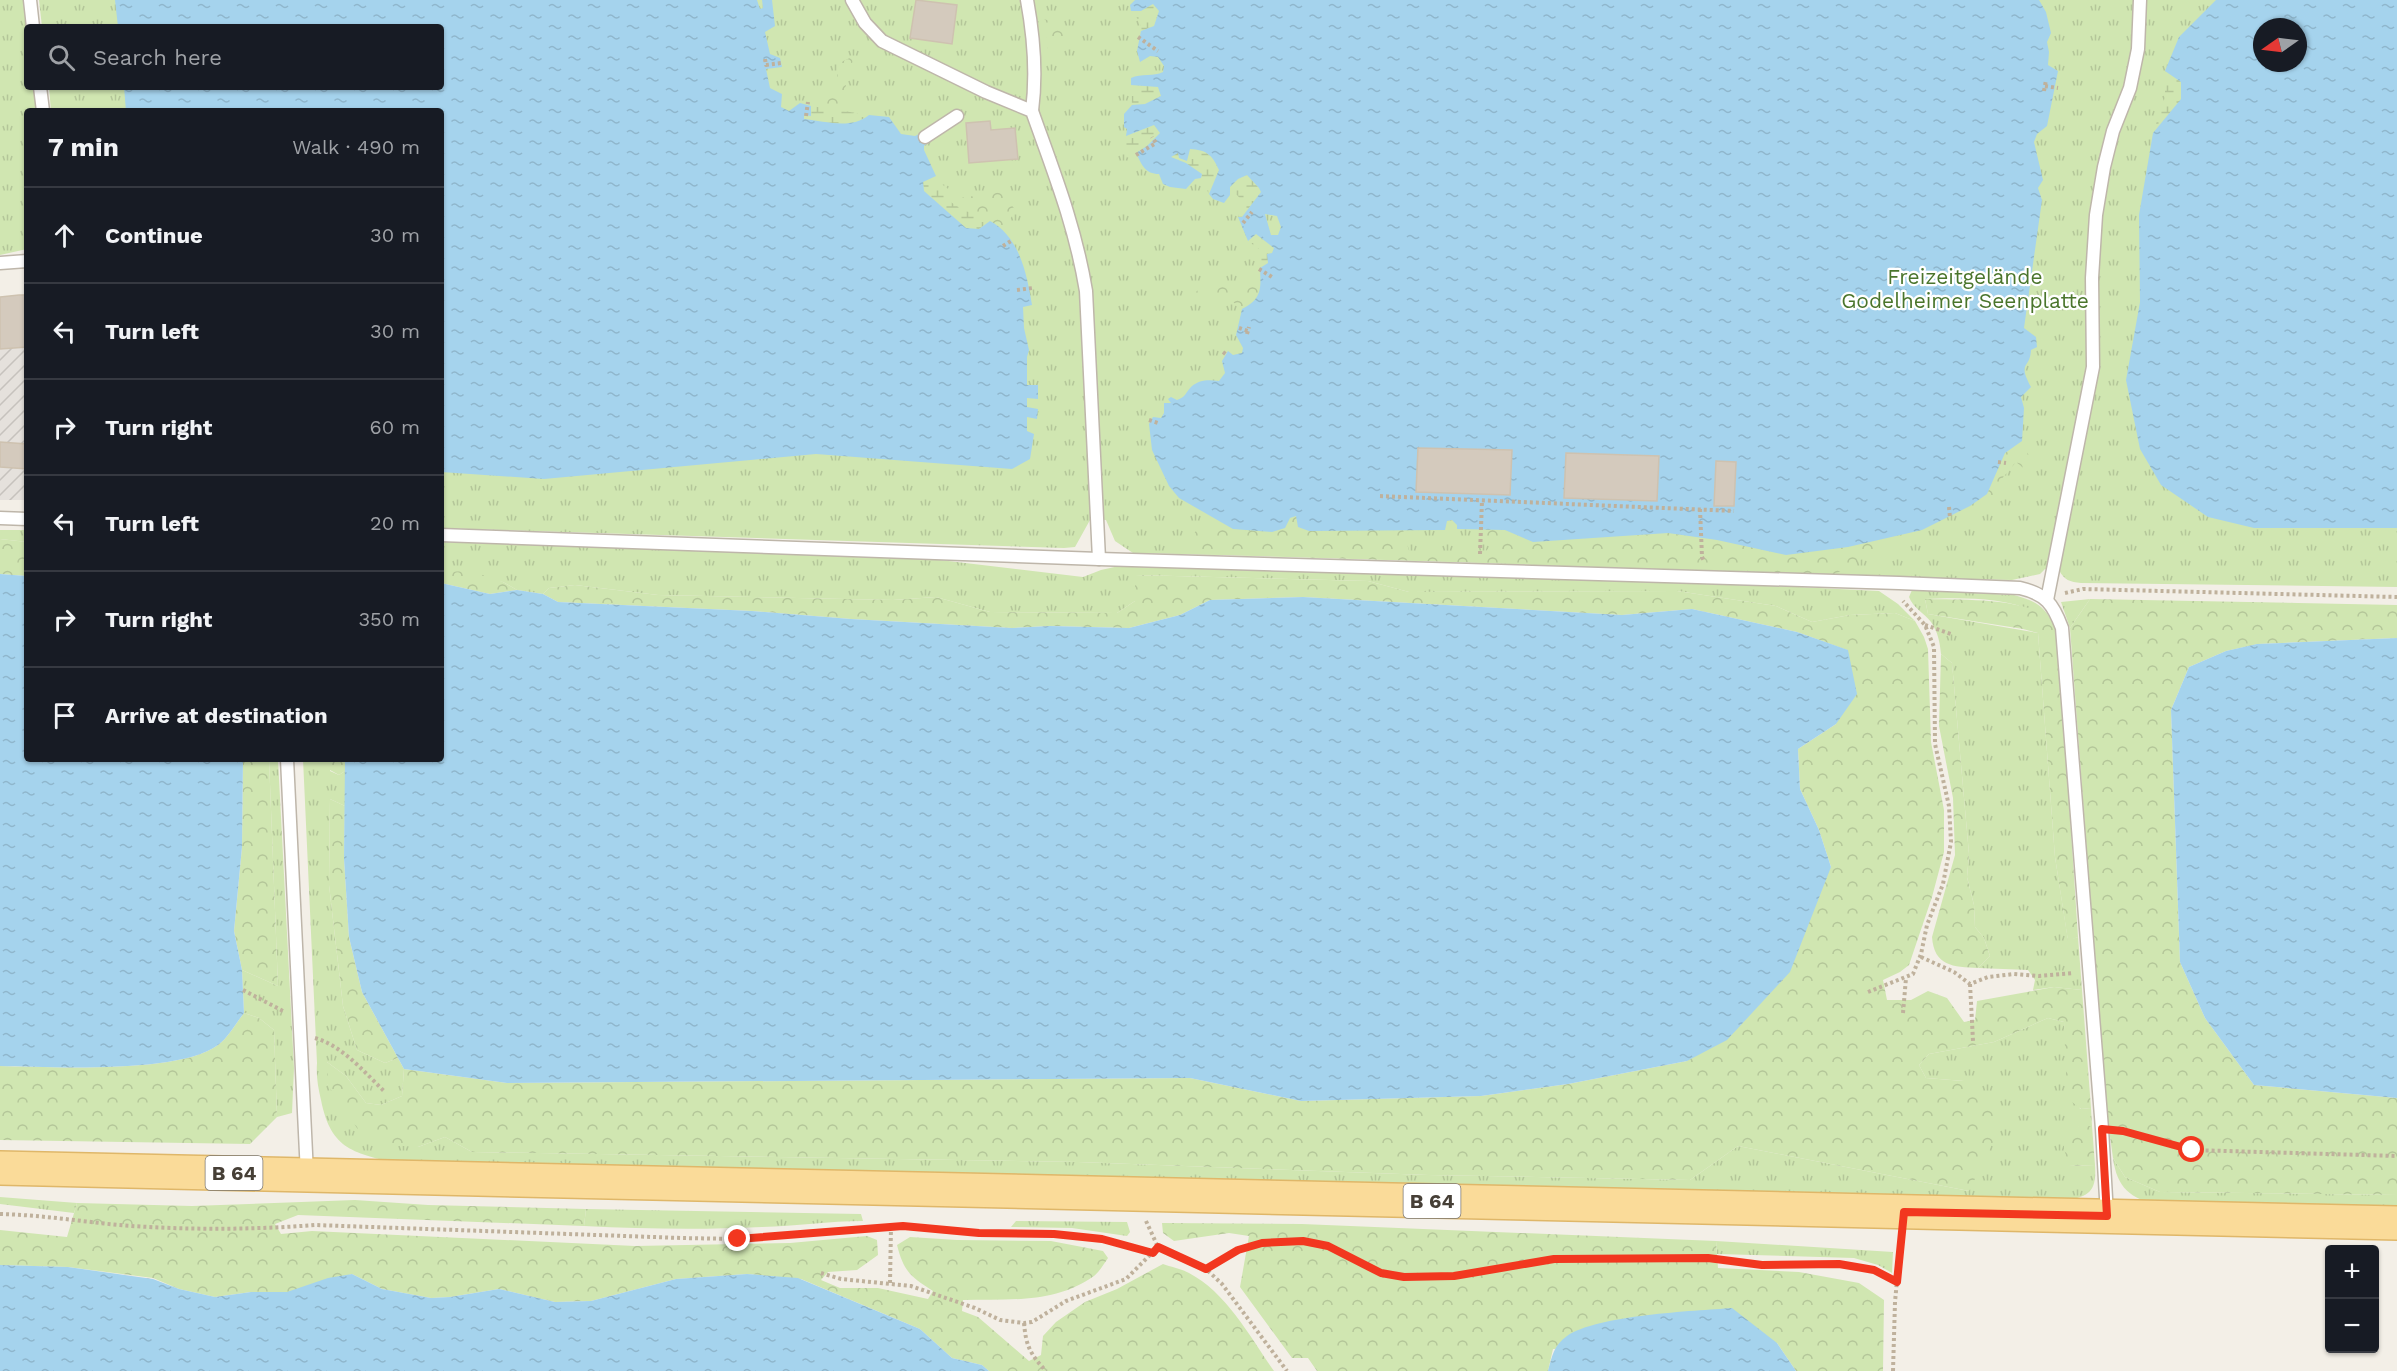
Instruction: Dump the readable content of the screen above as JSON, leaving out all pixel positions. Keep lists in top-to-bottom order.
{
  "streets": {
    "main road": ["B 64"]
  },
  "parks": ["Freizeitgelände Godelheimer Seenplatte"],
  "north": "left",
  "page": {
    "search": "Search here",
    "heading": ["7 min", "Walk · 490 m"],
    "list": [
      ["Continue", "30 m"],
      ["Turn left", "30 m"],
      ["Turn right", "60 m"],
      ["Turn left", "20 m"],
      ["Turn right", "350 m"],
      "Arrive at destination"
    ],
    "map_buttons": ["+", "−"]
  }
}
